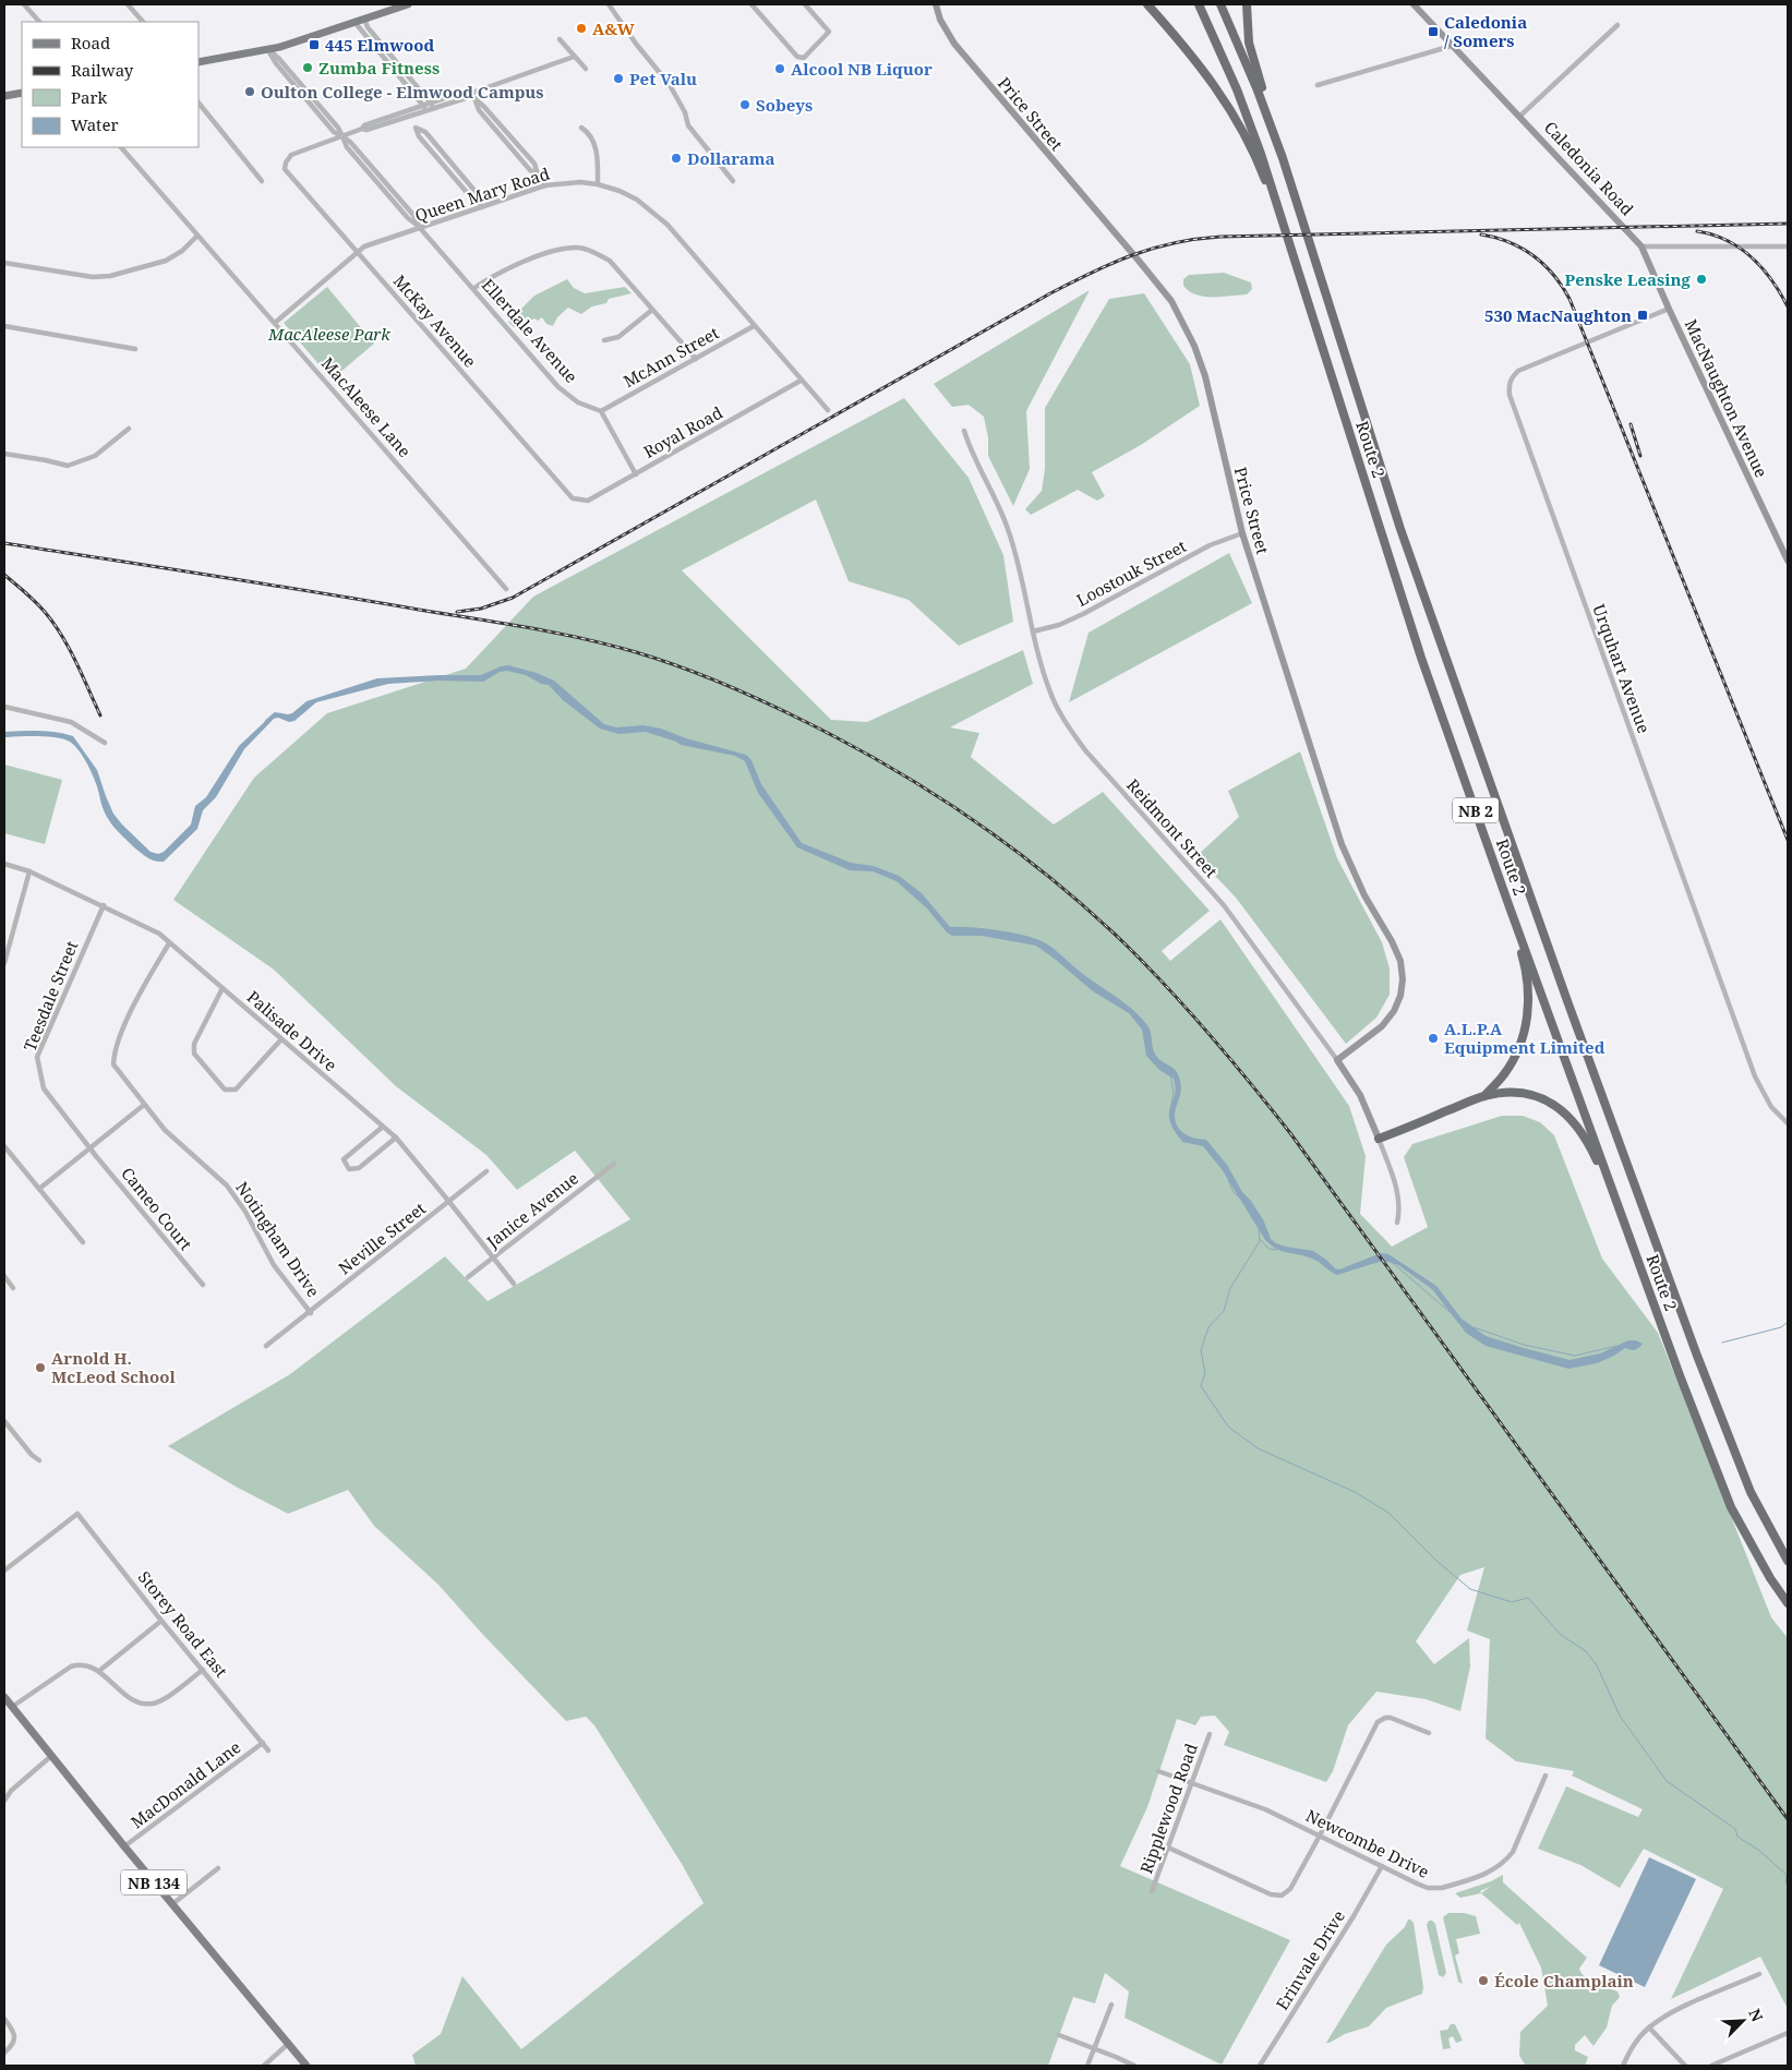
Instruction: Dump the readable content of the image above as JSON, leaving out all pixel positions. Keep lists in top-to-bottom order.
{
  "streets": {
    "highway": ["Route 2", "NB 2"],
    "main road": ["NB 134"],
    "street": [
      "Price Street",
      "Caledonia Road",
      "Queen Mary Road",
      "McKay Avenue",
      "Ellerdale Avenue",
      "McAnn Street",
      "MacNaughton Avenue",
      "MacAleese Lane",
      "Royal Road",
      "Loostouk Street",
      "Urquhart Avenue",
      "Reidmont Street",
      "Teesdale Street",
      "Palisade Drive",
      "Cameo Court",
      "Janice Avenue",
      "Neville Street",
      "Notingham Drive",
      "Storey Road East",
      "MacDonald Lane",
      "Ripplewood Road",
      "Newcombe Drive",
      "Erinvale Drive"
    ]
  },
  "crossings": [
    ["Price Street", "Loostouk Street"],
    ["Price Street", "Reidmont Street"],
    ["Caledonia Road", "MacNaughton Avenue"],
    ["Queen Mary Road", "McKay Avenue"],
    ["Queen Mary Road", "Ellerdale Avenue"],
    ["Queen Mary Road", "McAnn Street"],
    ["Queen Mary Road", "MacAleese Lane"],
    ["Queen Mary Road", "Royal Road"],
    ["McKay Avenue", "Ellerdale Avenue"],
    ["McKay Avenue", "Royal Road"],
    ["Ellerdale Avenue", "McAnn Street"],
    ["MacNaughton Avenue", "Urquhart Avenue"],
    ["Loostouk Street", "Reidmont Street"],
    ["Teesdale Street", "Palisade Drive"],
    ["Teesdale Street", "Cameo Court"],
    ["Palisade Drive", "Janice Avenue"],
    ["Palisade Drive", "Neville Street"],
    ["Palisade Drive", "Notingham Drive"],
    ["Neville Street", "Notingham Drive"],
    ["Storey Road East", "MacDonald Lane"],
    ["MacDonald Lane", "NB 134"],
    ["Ripplewood Road", "Newcombe Drive"],
    ["Newcombe Drive", "Erinvale Drive"]
  ],
  "parks": ["MacAleese Park"],
  "places": {
    "other": [
      "A&W",
      "Zumba Fitness",
      "Alcool NB Liquor",
      "Pet Valu",
      "Oulton College - Elmwood Campus",
      "Sobeys",
      "Dollarama",
      "Penske Leasing",
      "A.L.P.A Equipment Limited",
      "Arnold H. McLeod School",
      "École Champlain"
    ],
    "transit": ["Caledonia / Somers", "445 Elmwood", "530 MacNaughton"]
  },
  "legend": [
    "Road",
    "Railway",
    "Park",
    "Water"
  ],
  "north": "top right"
}
